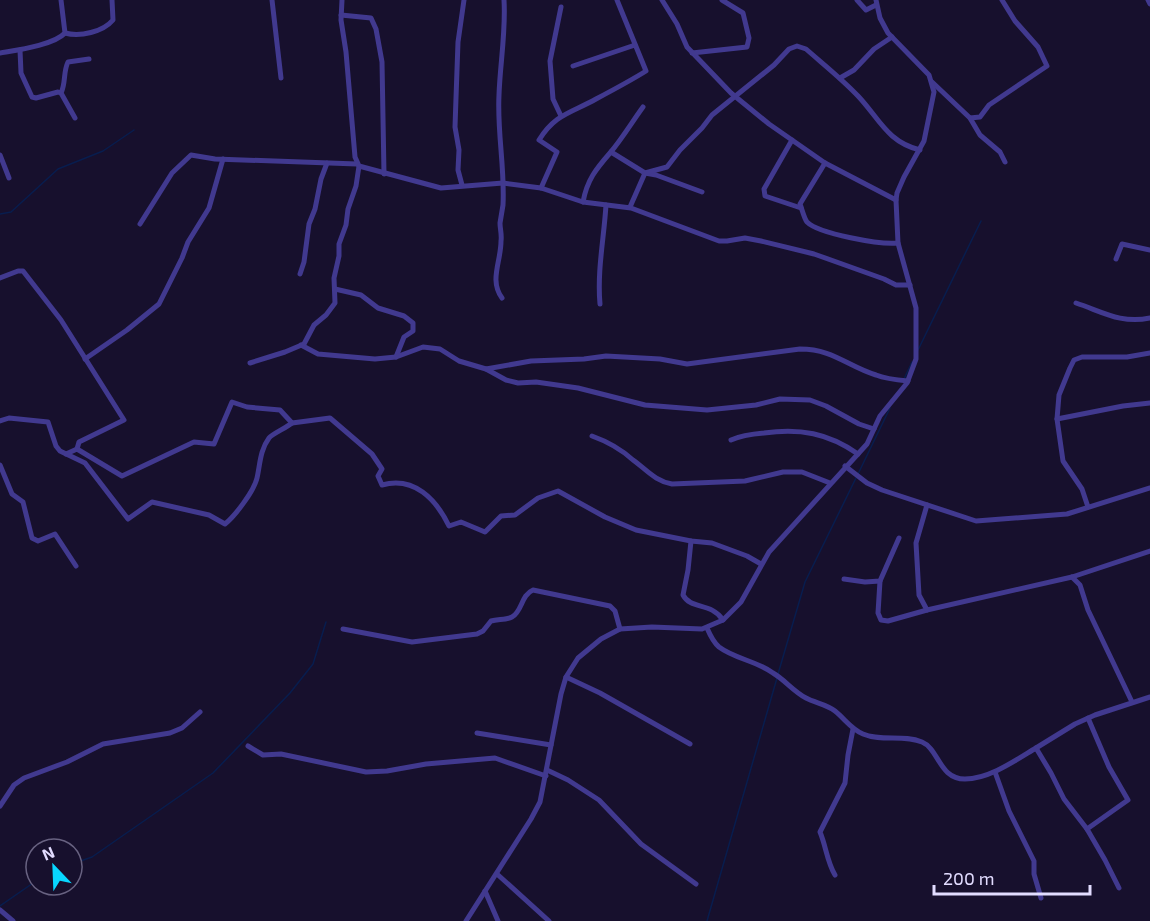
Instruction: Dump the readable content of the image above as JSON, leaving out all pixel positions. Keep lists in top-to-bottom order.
{
  "scale_bar": "200 m",
  "north": "top left"
}
